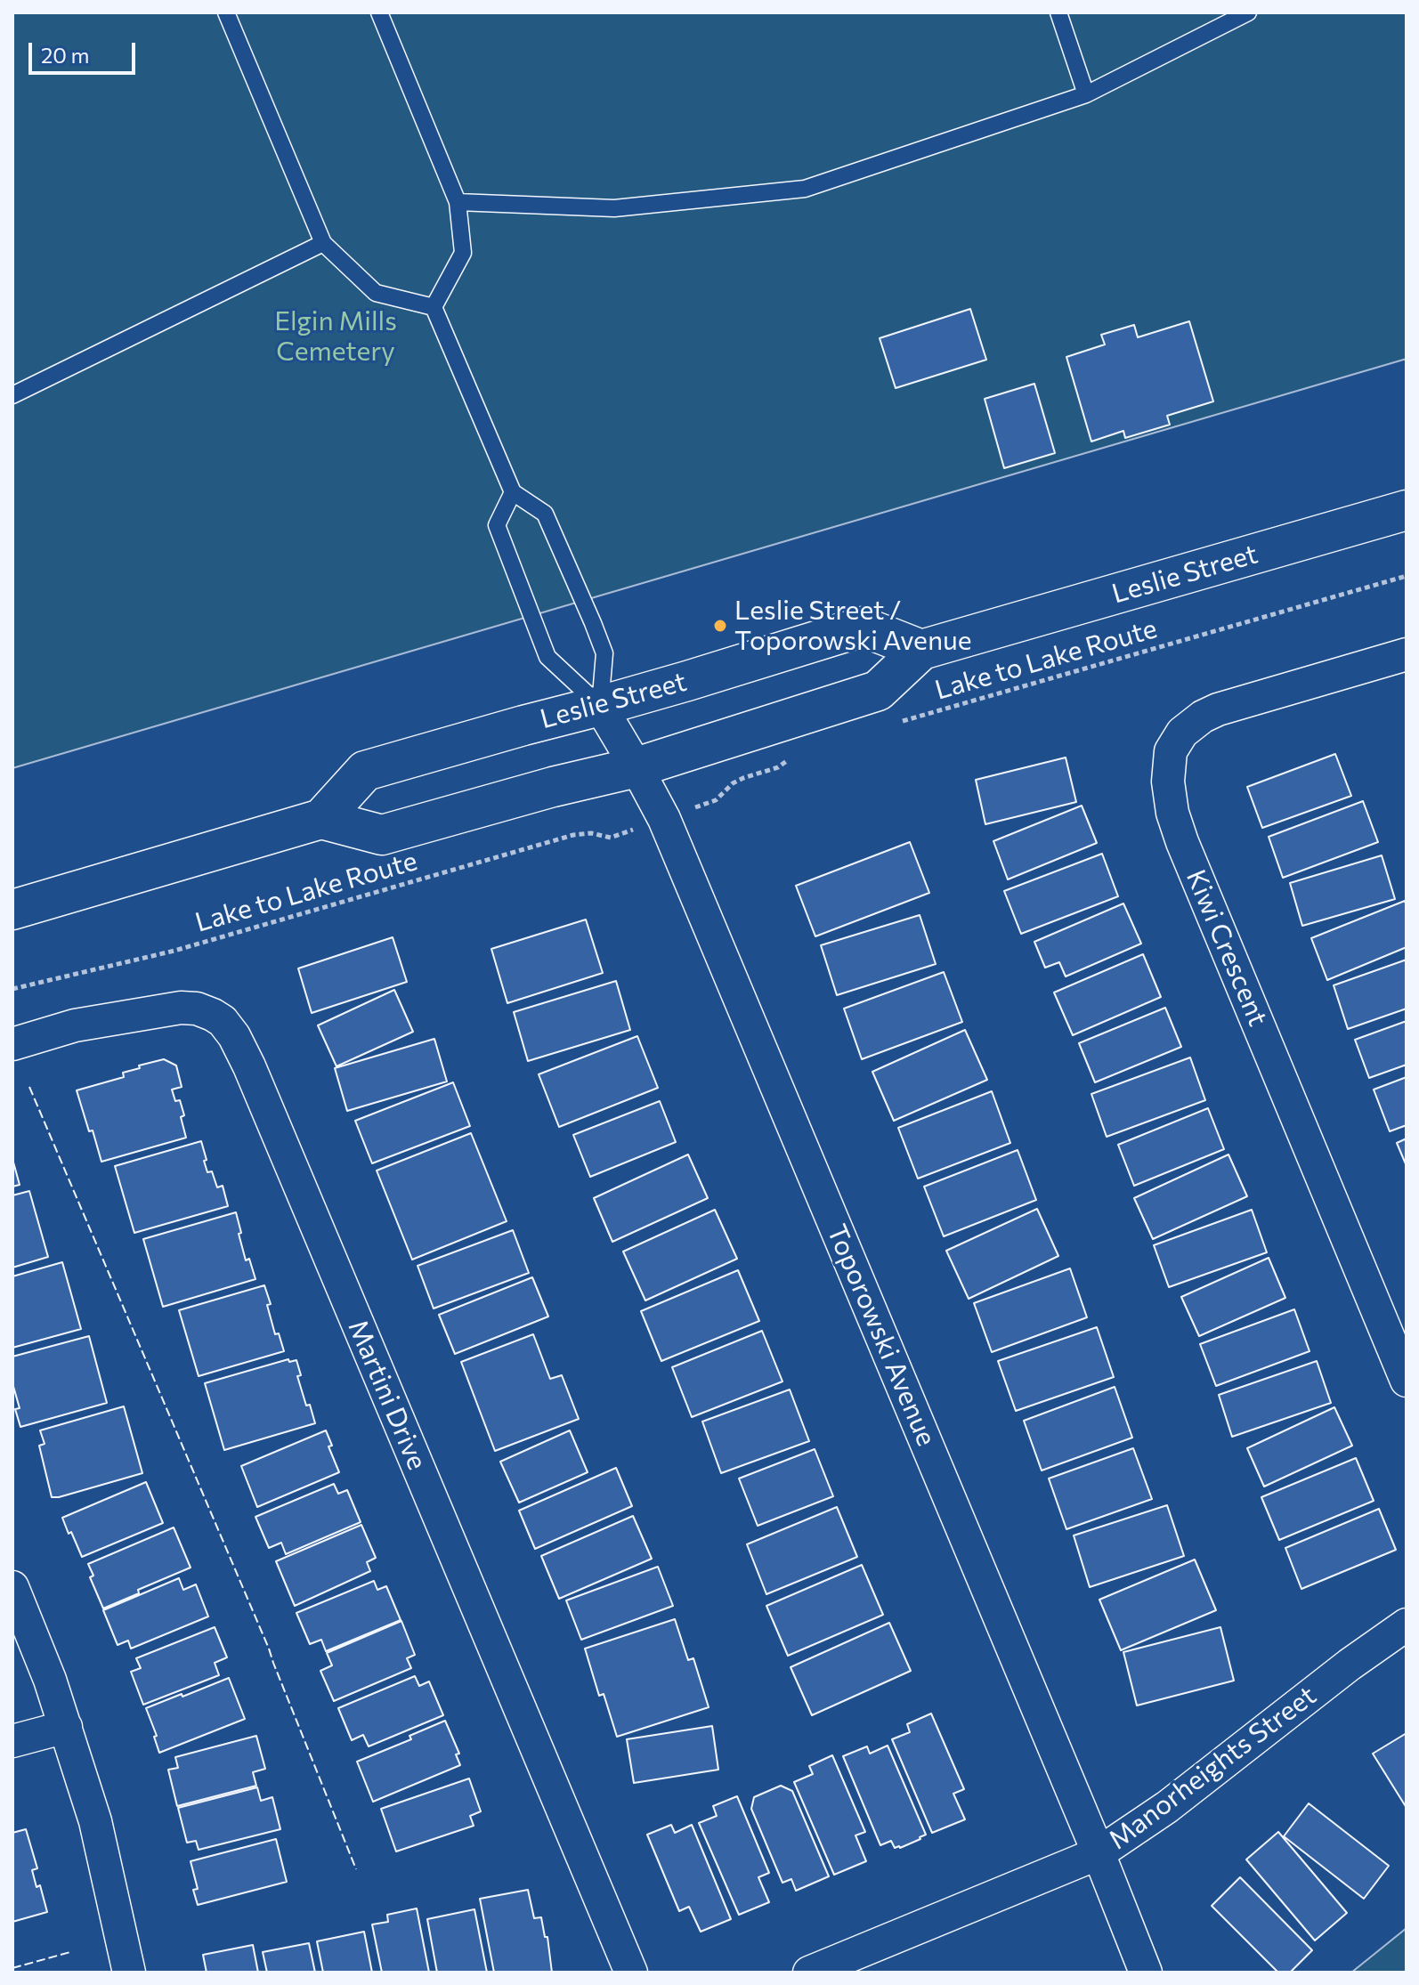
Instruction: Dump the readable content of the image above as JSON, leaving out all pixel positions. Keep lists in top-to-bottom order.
{
  "streets": {
    "main road": ["Leslie Street"],
    "street": [
      "Kiwi Crescent",
      "Toporowski Avenue",
      "Martini Drive",
      "Manorheights Street"
    ],
    "path": ["Lake to Lake Route"]
  },
  "crossings": [
    ["Leslie Street", "Toporowski Avenue"],
    ["Toporowski Avenue", "Manorheights Street"]
  ],
  "parks": ["Elgin Mills Cemetery"],
  "places": ["Leslie Street / Toporowski Avenue"],
  "scale_bar": "20 m"
}
